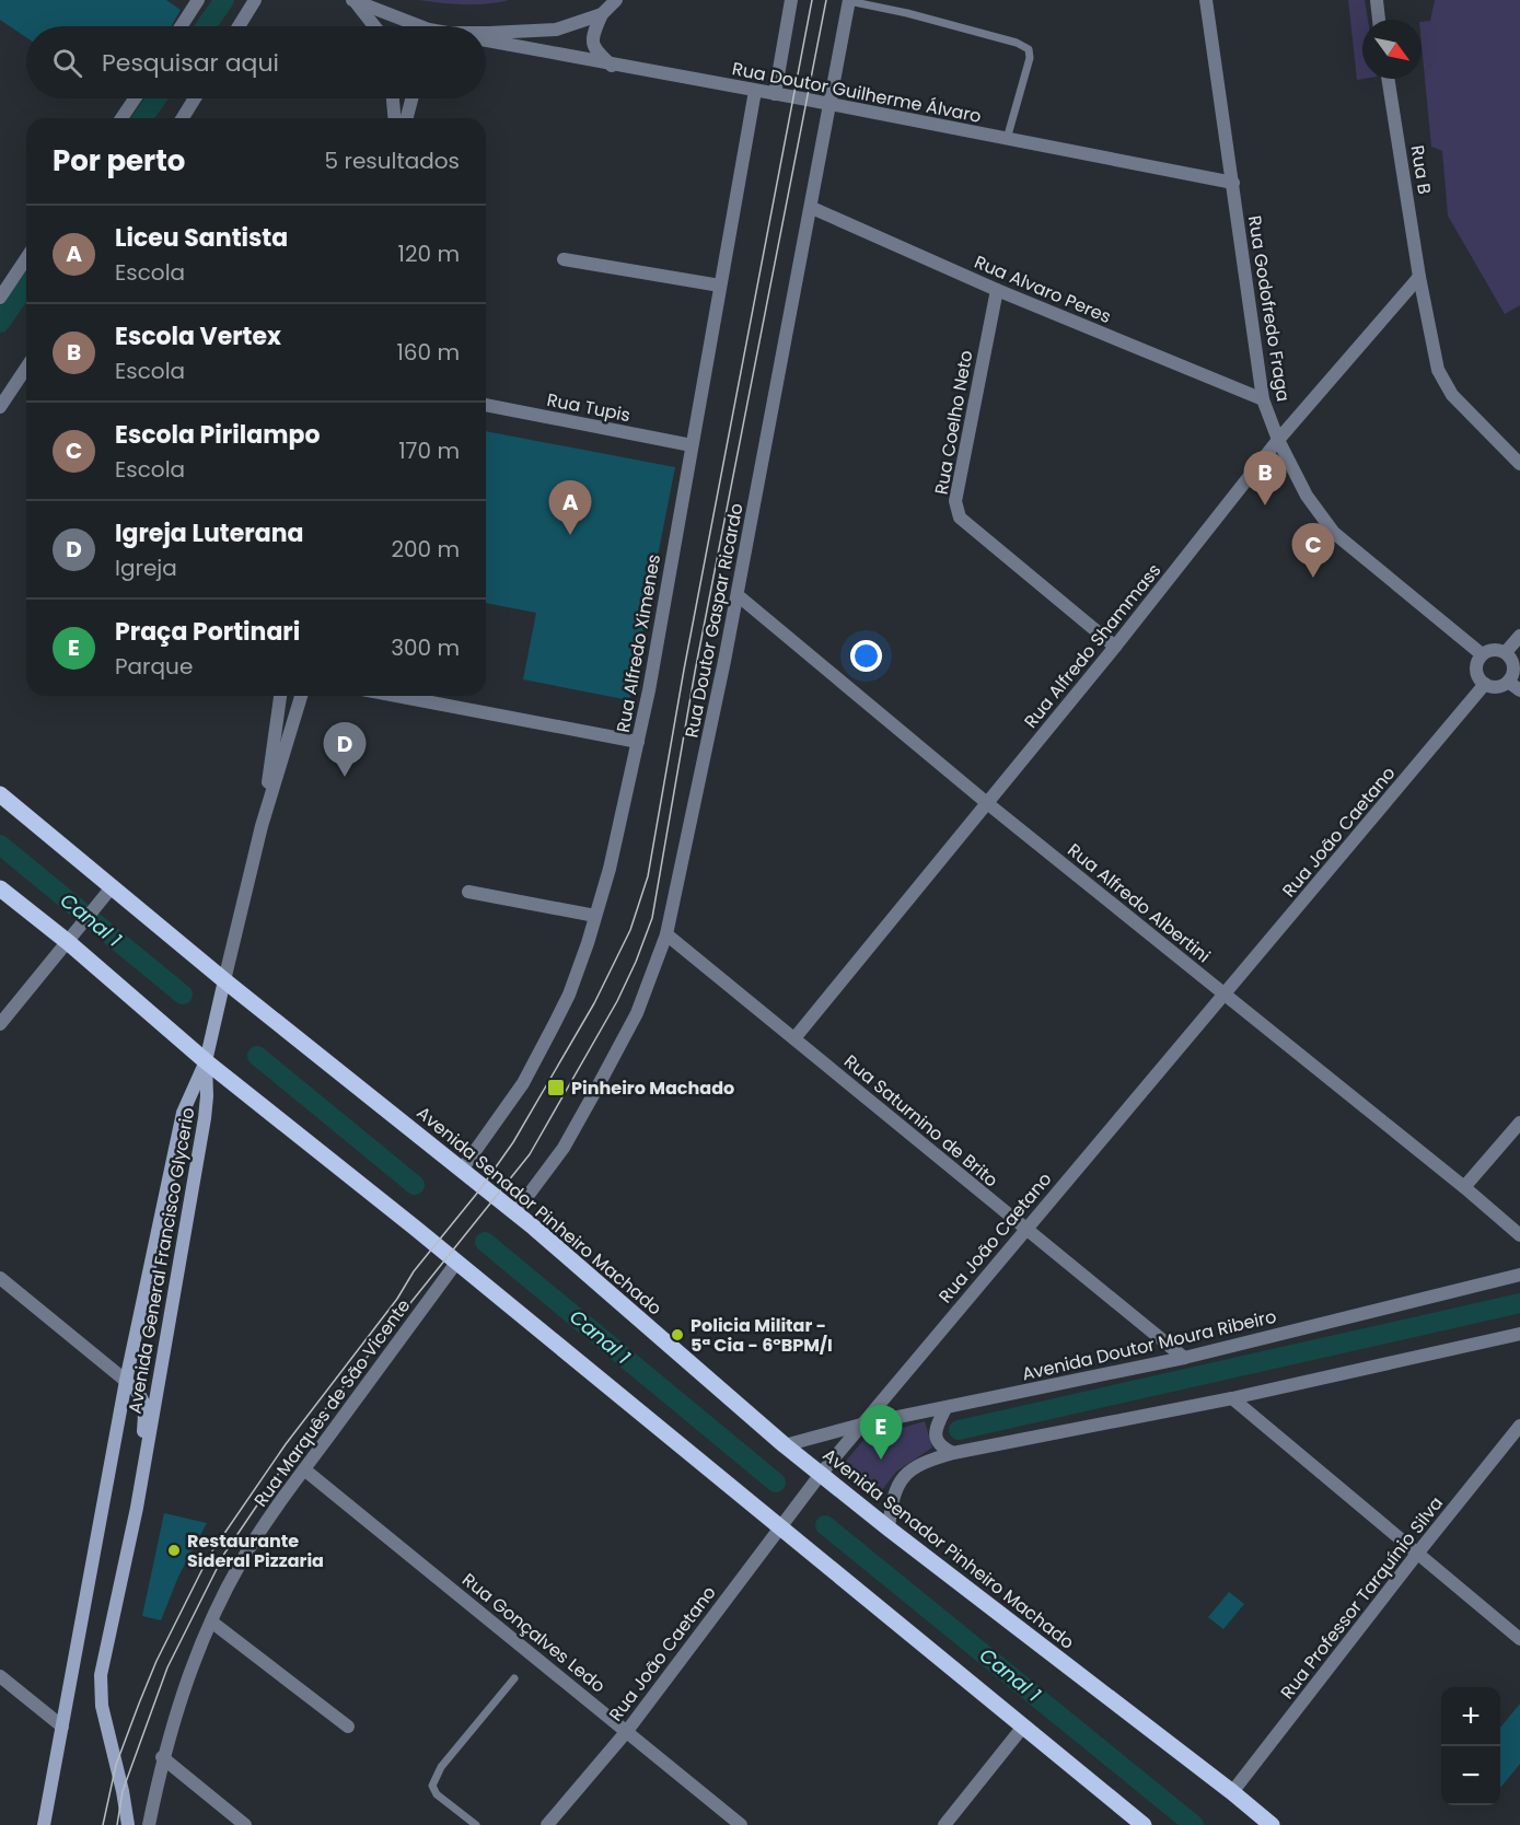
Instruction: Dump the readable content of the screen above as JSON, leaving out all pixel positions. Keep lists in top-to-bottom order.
{
  "streets": {
    "main road": ["Avenida Senador Pinheiro Machado", "Avenida General Francisco Glycerio"],
    "street": [
      "Rua Doutor Guilherme Álvaro",
      "Rua B",
      "Rua Alvaro Peres",
      "Rua Godofredo Fraga",
      "Rua Tupis",
      "Rua Coelho Neto",
      "Rua Doutor Gaspar Ricardo",
      "Rua Alfredo Ximenes",
      "Rua Alfredo Shammass",
      "Rua João Caetano",
      "Rua Alfredo Albertini",
      "Rua Saturnino de Brito",
      "Avenida Doutor Moura Ribeiro",
      "Rua Marquês de São Vicente",
      "Rua Professor Tarquínio Silva",
      "Rua Gonçalves Ledo"
    ]
  },
  "crossings": [
    ["Rua Doutor Guilherme Álvaro", "Rua Godofredo Fraga"],
    ["Rua Doutor Guilherme Álvaro", "Rua Doutor Gaspar Ricardo"],
    ["Rua Doutor Guilherme Álvaro", "Rua Alfredo Ximenes"],
    ["Rua B", "Rua Alfredo Shammass"],
    ["Rua Alvaro Peres", "Rua Godofredo Fraga"],
    ["Rua Alvaro Peres", "Rua Coelho Neto"],
    ["Rua Alvaro Peres", "Rua Doutor Gaspar Ricardo"],
    ["Rua Godofredo Fraga", "Rua Alfredo Shammass"],
    ["Rua Godofredo Fraga", "Rua João Caetano"],
    ["Rua Tupis", "Rua Alfredo Ximenes"],
    ["Rua Coelho Neto", "Rua Alfredo Shammass"],
    ["Rua Doutor Gaspar Ricardo", "Rua Alfredo Albertini"],
    ["Rua Doutor Gaspar Ricardo", "Rua Saturnino de Brito"],
    ["Rua Doutor Gaspar Ricardo", "Avenida Senador Pinheiro Machado"],
    ["Rua Alfredo Ximenes", "Avenida Senador Pinheiro Machado"],
    ["Rua Alfredo Shammass", "Rua Alfredo Albertini"],
    ["Rua Alfredo Shammass", "Rua Saturnino de Brito"],
    ["Rua João Caetano", "Rua Alfredo Albertini"],
    ["Rua João Caetano", "Rua Saturnino de Brito"],
    ["Rua João Caetano", "Avenida Senador Pinheiro Machado"],
    ["Rua João Caetano", "Avenida Doutor Moura Ribeiro"],
    ["Rua João Caetano", "Rua Gonçalves Ledo"],
    ["Rua Saturnino de Brito", "Avenida Doutor Moura Ribeiro"],
    ["Avenida Senador Pinheiro Machado", "Avenida Doutor Moura Ribeiro"],
    ["Avenida Senador Pinheiro Machado", "Rua Professor Tarquínio Silva"],
    ["Rua Marquês de São Vicente", "Rua Gonçalves Ledo"]
  ],
  "water": ["Canal 1"],
  "places": {
    "transit": ["Pinheiro Machado"],
    "other": ["Policia Militar - 5ª Cia - 6ºBPM/I", "Restaurante Sideral Pizzaria"]
  },
  "north": "bottom right",
  "page": {
    "search": "Pesquisar aqui",
    "heading": ["Por perto", "5 resultados"],
    "list": [
      {
        "mark": "A",
        "name": "Liceu Santista",
        "note": "Escola",
        "value": "120 m"
      },
      {
        "mark": "B",
        "name": "Escola Vertex",
        "note": "Escola",
        "value": "160 m"
      },
      {
        "mark": "C",
        "name": "Escola Pirilampo",
        "note": "Escola",
        "value": "170 m"
      },
      {
        "mark": "D",
        "name": "Igreja Luterana",
        "note": "Igreja",
        "value": "200 m"
      },
      {
        "mark": "E",
        "name": "Praça Portinari",
        "note": "Parque",
        "value": "300 m"
      }
    ],
    "pins": [
      "B",
      "A",
      "C",
      "D",
      "E"
    ],
    "map_buttons": ["+", "−"]
  }
}
